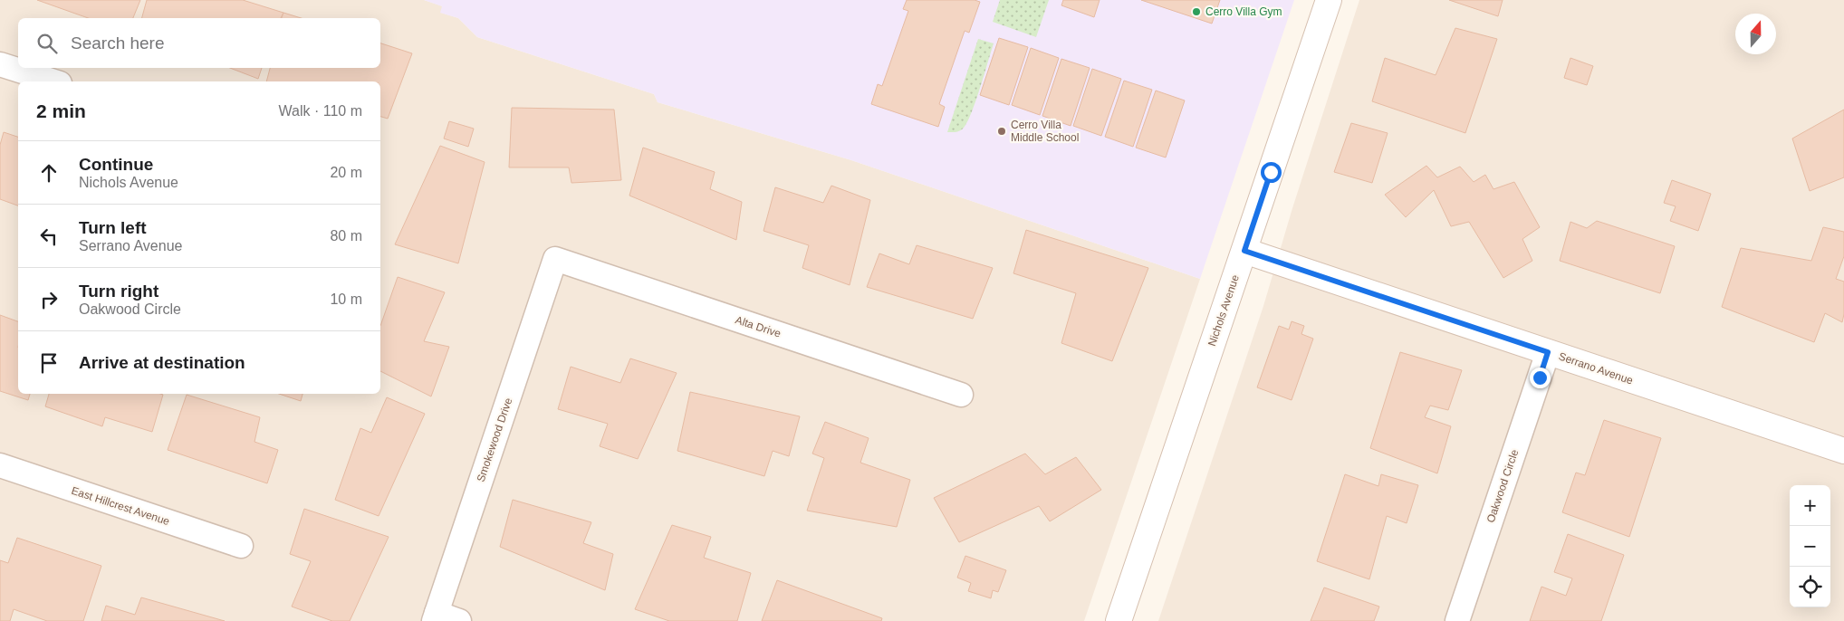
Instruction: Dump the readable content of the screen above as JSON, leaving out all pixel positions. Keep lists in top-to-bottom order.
{
  "streets": {
    "street": [
      "Nichols Avenue",
      "Alta Drive",
      "Serrano Avenue",
      "Smokewood Drive",
      "Oakwood Circle",
      "East Hillcrest Avenue"
    ]
  },
  "crossings": [
    ["Nichols Avenue", "Serrano Avenue"],
    ["Alta Drive", "Smokewood Drive"],
    ["Serrano Avenue", "Oakwood Circle"]
  ],
  "places": ["Cerro Villa Gym", "Cerro Villa Middle School"],
  "north": "top",
  "page": {
    "search": "Search here",
    "heading": ["2 min", "Walk · 110 m"],
    "list": [
      ["Continue", "Nichols Avenue", "20 m"],
      ["Turn left", "Serrano Avenue", "80 m"],
      ["Turn right", "Oakwood Circle", "10 m"],
      "Arrive at destination"
    ],
    "map_buttons": ["+", "−"]
  }
}
